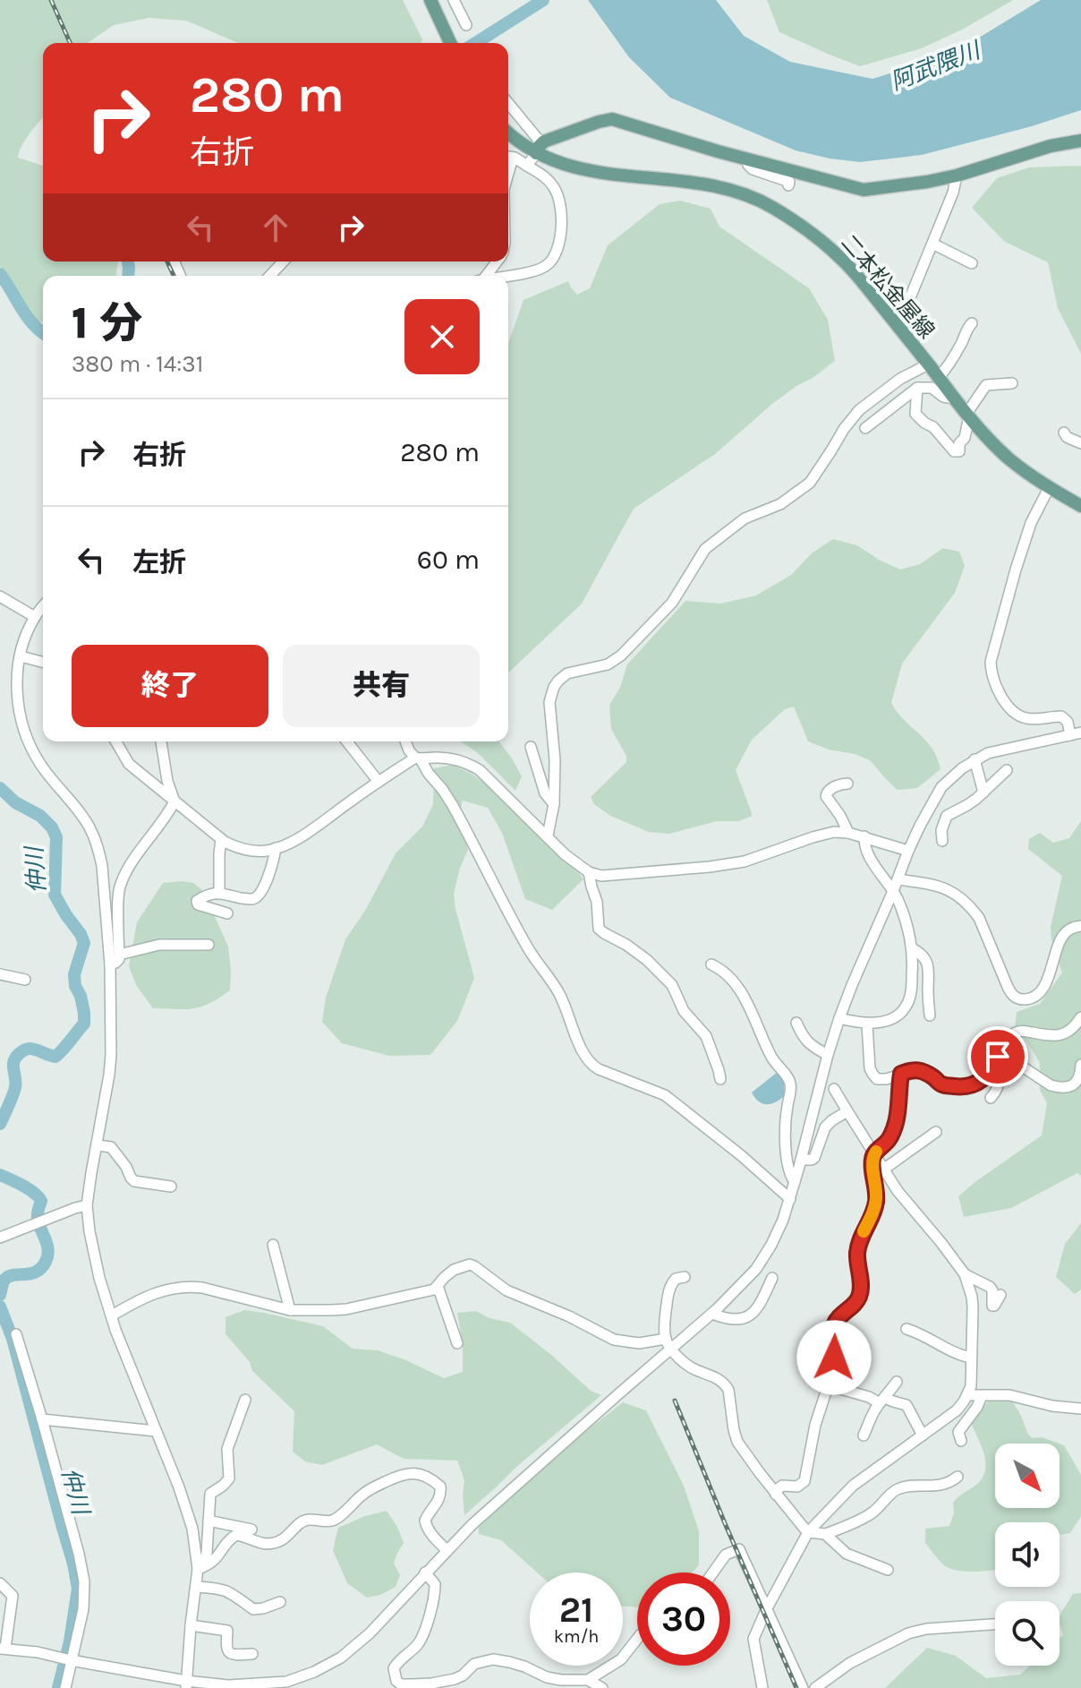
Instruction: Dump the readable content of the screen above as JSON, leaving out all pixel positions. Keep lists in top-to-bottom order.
{
  "streets": {
    "main road": ["二本松金屋線"]
  },
  "water": ["阿武隈川", "仲川"],
  "north": "bottom right",
  "page": {
    "turn": ["280 m", "右折"],
    "heading": ["1 分", "380 m · 14:31"],
    "list": [
      {
        "name": "右折",
        "value": "280 m"
      },
      {
        "name": "左折",
        "value": "60 m"
      }
    ],
    "buttons": ["終了", "共有"],
    "speed": "21 km/h",
    "limit": "30"
  }
}
